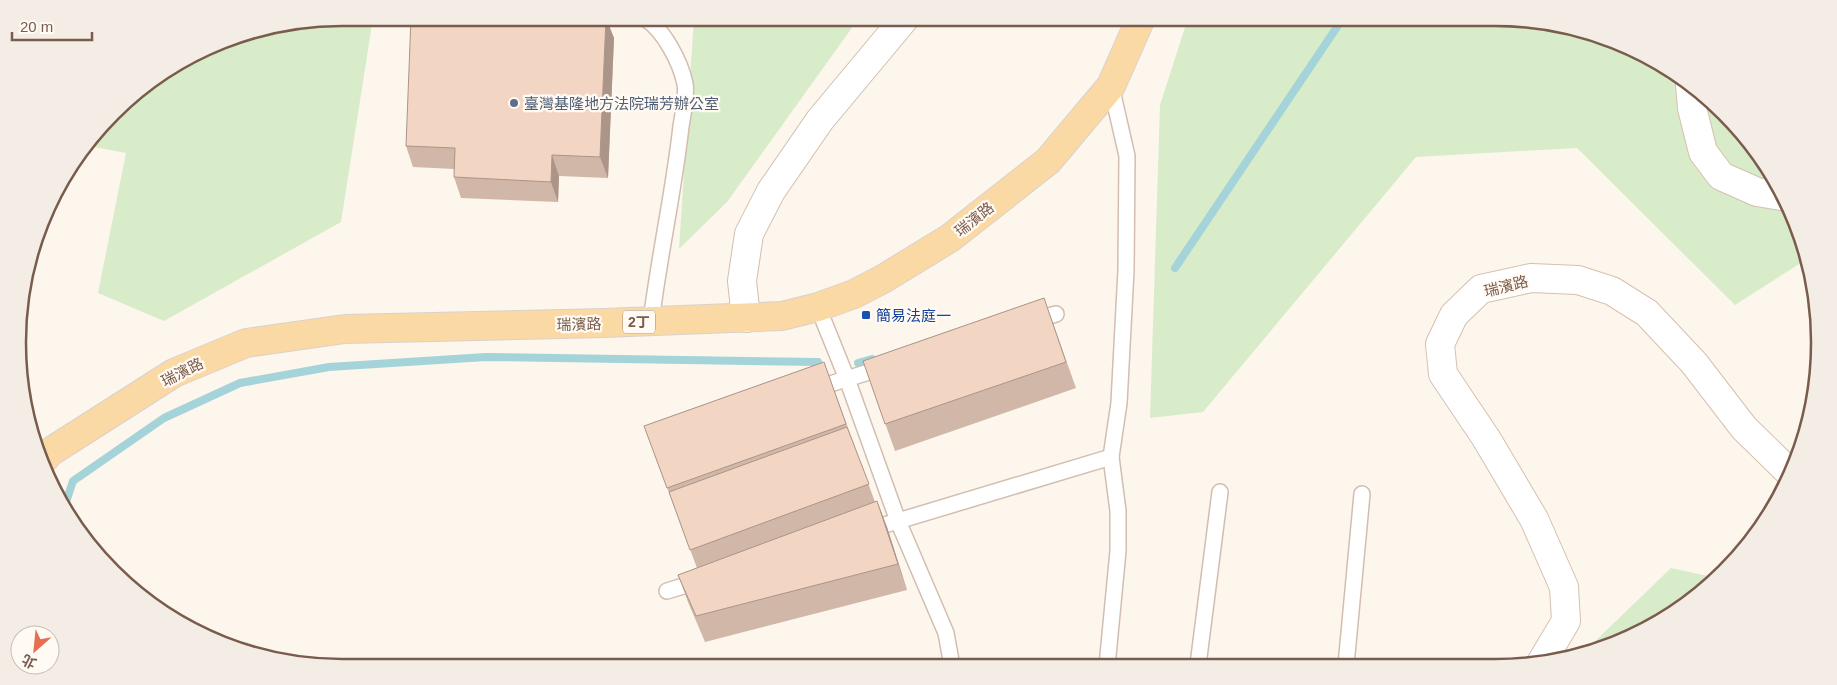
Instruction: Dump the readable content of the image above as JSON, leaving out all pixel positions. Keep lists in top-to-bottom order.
{
  "streets": {
    "main road": ["瑞濱路", "2丁"]
  },
  "places": {
    "other": ["臺灣基隆地方法院瑞芳辦公室"],
    "transit": ["簡易法庭一"]
  },
  "scale_bar": "20 m",
  "north": "bottom left"
}
